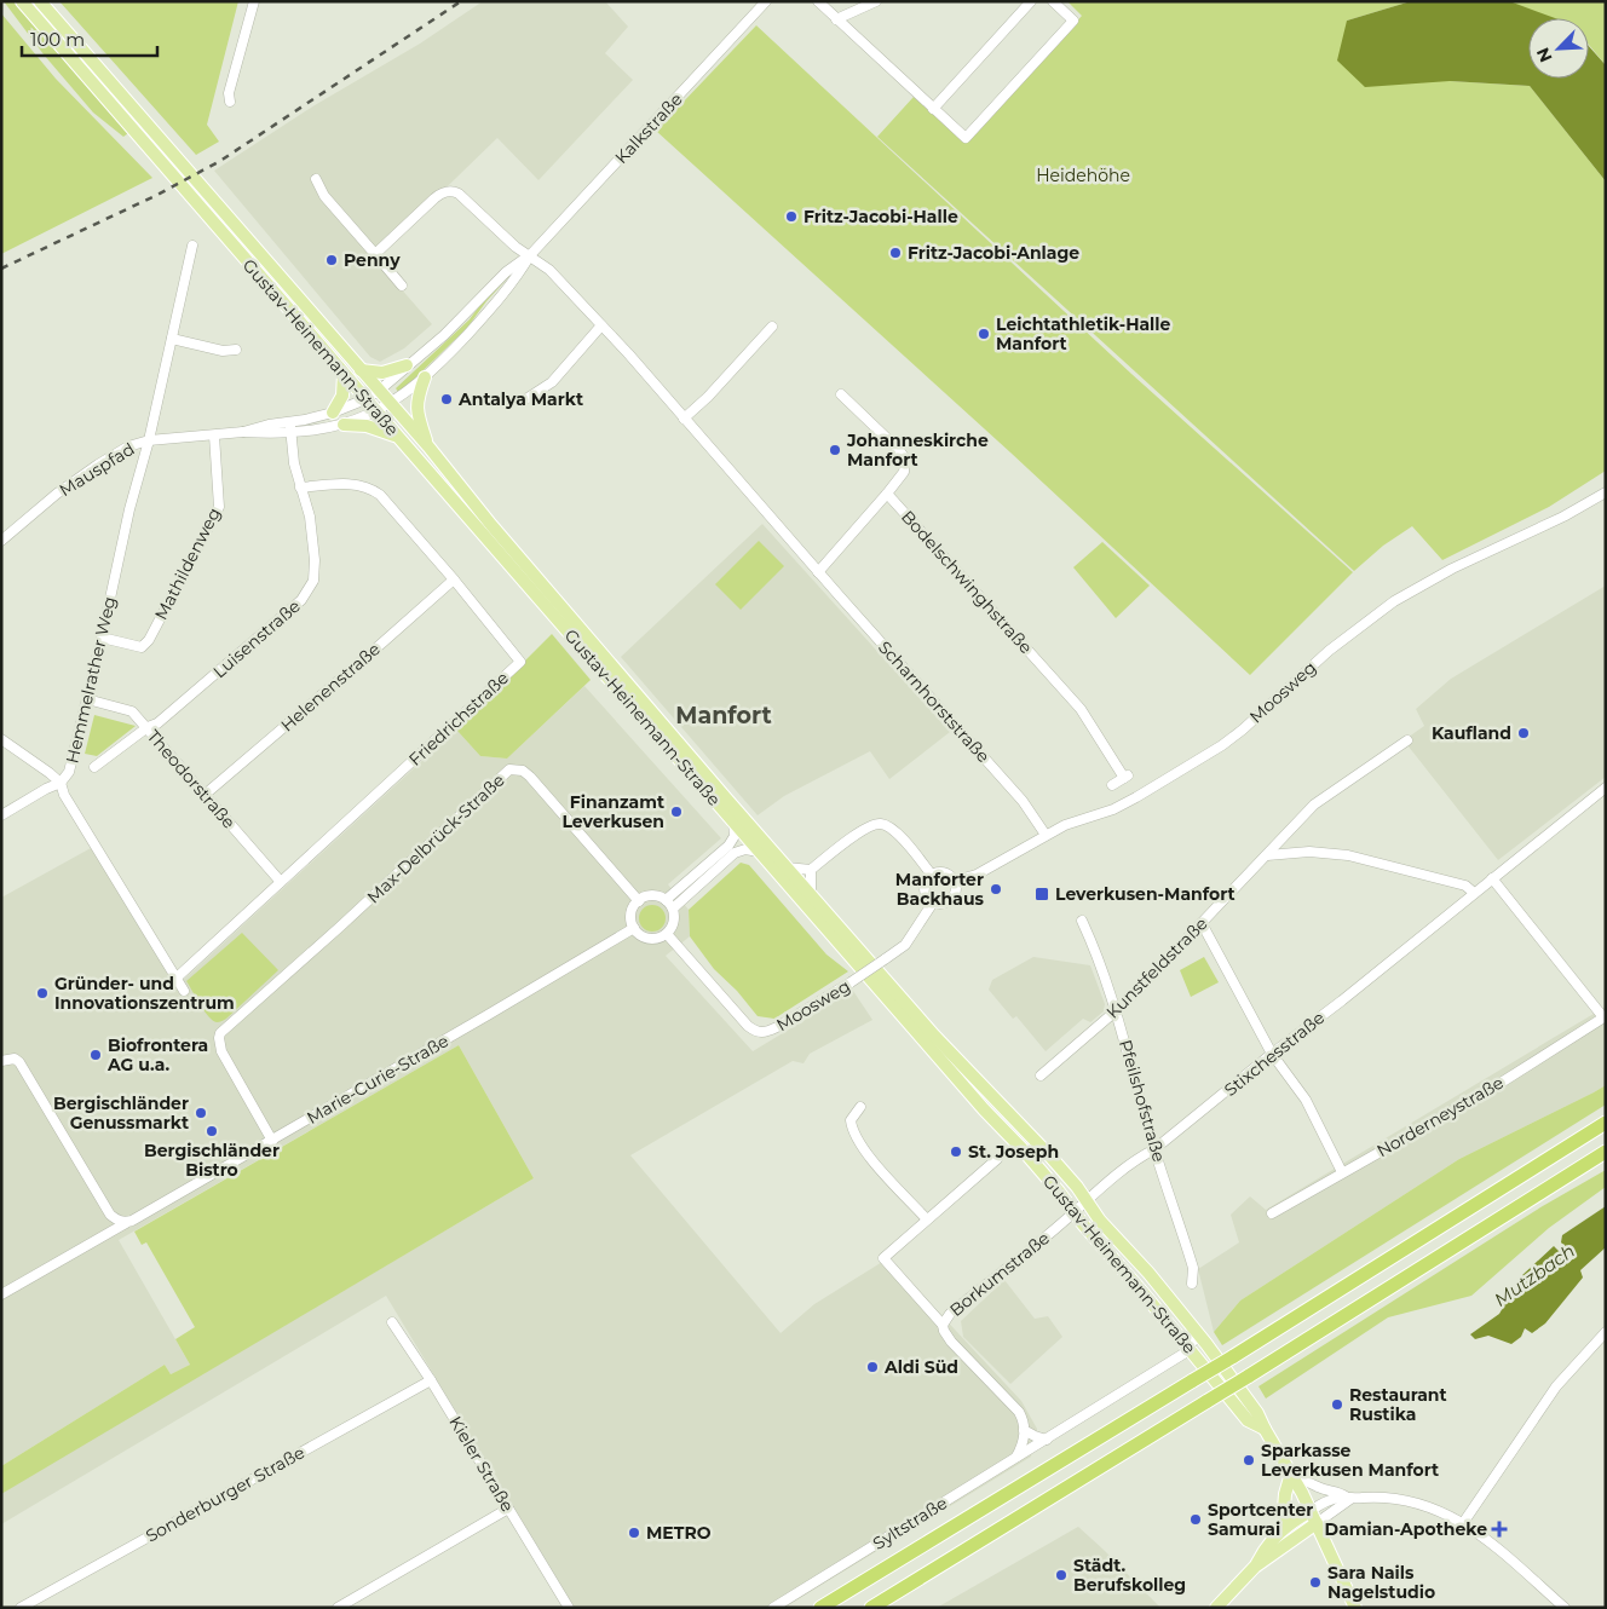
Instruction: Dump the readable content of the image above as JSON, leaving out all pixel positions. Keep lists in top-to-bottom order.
{
  "streets": {
    "main road": ["Gustav-Heinemann-Straße"],
    "street": [
      "Kalkstraße",
      "Mauspfad",
      "Mathildenweg",
      "Bodelschwinghstraße",
      "Luisenstraße",
      "Hemmelrather Weg",
      "Helenenstraße",
      "Moosweg",
      "Scharnhorststraße",
      "Friedrichstraße",
      "Theodorstraße",
      "Max-Delbrück-Straße",
      "Kunstfeldstraße",
      "Stixchesstraße",
      "Marie-Curie-Straße",
      "Pfeilshofstraße",
      "Norderneystraße",
      "Borkumstraße",
      "Kieler Straße",
      "Sonderburger Straße",
      "Syltstraße"
    ]
  },
  "crossings": [
    ["Kalkstraße", "Gustav-Heinemann-Straße"],
    ["Kalkstraße", "Mauspfad"],
    ["Kalkstraße", "Scharnhorststraße"],
    ["Gustav-Heinemann-Straße", "Mauspfad"],
    ["Gustav-Heinemann-Straße", "Stixchesstraße"],
    ["Gustav-Heinemann-Straße", "Borkumstraße"],
    ["Gustav-Heinemann-Straße", "Syltstraße"],
    ["Mauspfad", "Mathildenweg"],
    ["Mauspfad", "Luisenstraße"],
    ["Mauspfad", "Hemmelrather Weg"],
    ["Mathildenweg", "Hemmelrather Weg"],
    ["Luisenstraße", "Friedrichstraße"],
    ["Luisenstraße", "Theodorstraße"],
    ["Hemmelrather Weg", "Friedrichstraße"],
    ["Hemmelrather Weg", "Theodorstraße"],
    ["Helenenstraße", "Friedrichstraße"],
    ["Helenenstraße", "Theodorstraße"],
    ["Moosweg", "Scharnhorststraße"],
    ["Moosweg", "Max-Delbrück-Straße"],
    ["Moosweg", "Marie-Curie-Straße"],
    ["Friedrichstraße", "Theodorstraße"],
    ["Max-Delbrück-Straße", "Marie-Curie-Straße"],
    ["Kunstfeldstraße", "Pfeilshofstraße"],
    ["Stixchesstraße", "Pfeilshofstraße"],
    ["Stixchesstraße", "Borkumstraße"],
    ["Kieler Straße", "Sonderburger Straße"]
  ],
  "districts": ["Manfort"],
  "water": ["Mutzbach"],
  "parks": ["Heidehöhe"],
  "places": {
    "other": [
      "Fritz-Jacobi-Halle",
      "Fritz-Jacobi-Anlage",
      "Penny",
      "Leichtathletik-Halle Manfort",
      "Antalya Markt",
      "Johanneskirche Manfort",
      "Kaufland",
      "Finanzamt Leverkusen",
      "Manforter Backhaus",
      "Gründer- und Innovationszentrum",
      "Biofrontera AG u.a.",
      "Bergischländer Genussmarkt",
      "Bergischländer Bistro",
      "St. Joseph",
      "Aldi Süd",
      "Restaurant Rustika",
      "Sparkasse Leverkusen Manfort",
      "Sportcenter Samurai",
      "METRO",
      "Städt. Berufskolleg",
      "Sara Nails Nagelstudio"
    ],
    "transit": ["Leverkusen-Manfort"],
    "health": ["Damian-Apotheke"]
  },
  "scale_bar": "100 m",
  "north": "bottom left"
}
